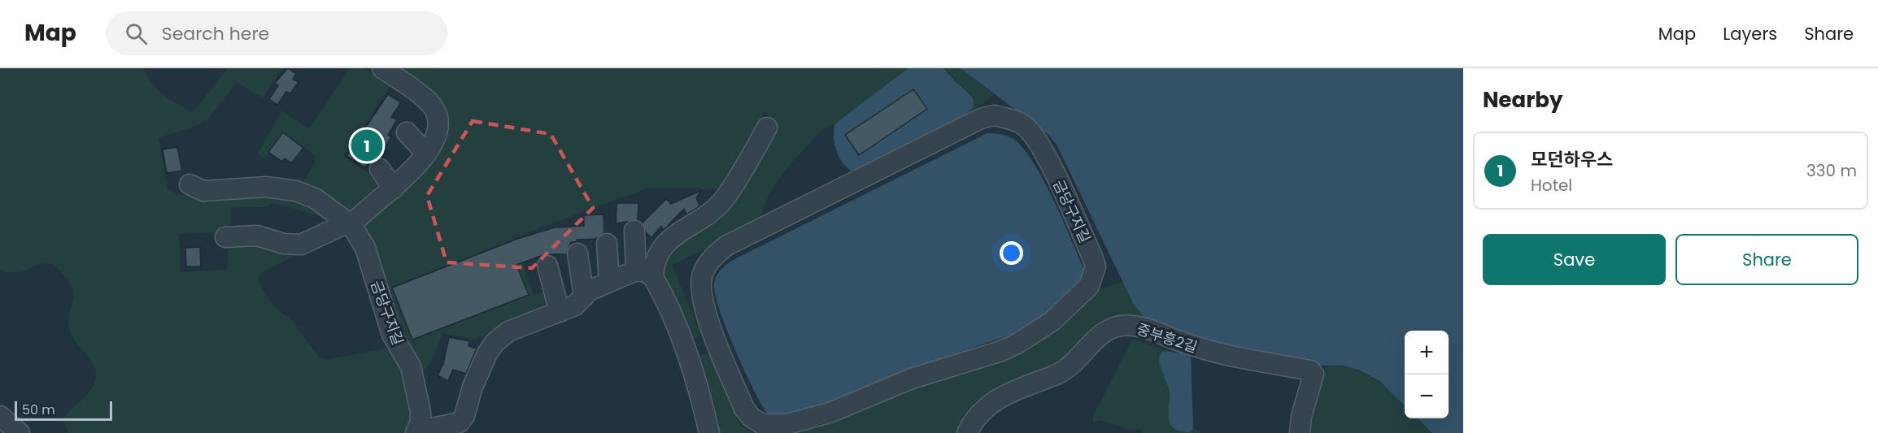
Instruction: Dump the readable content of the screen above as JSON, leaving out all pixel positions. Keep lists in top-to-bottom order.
{
  "streets": {
    "lane": ["금당구지길", "중부흥2길"]
  },
  "scale_bar": "50 m",
  "page": {
    "header": "Map",
    "search": "Search here",
    "nav": ["Map", "Layers", "Share"],
    "heading": "Nearby",
    "pins": "1",
    "list": [
      {
        "mark": "1",
        "name": "모던하우스",
        "note": "Hotel",
        "value": "330 m"
      }
    ],
    "buttons": ["Save", "Share"],
    "map_buttons": ["+", "−"],
    "scale": "50 m"
  }
}
